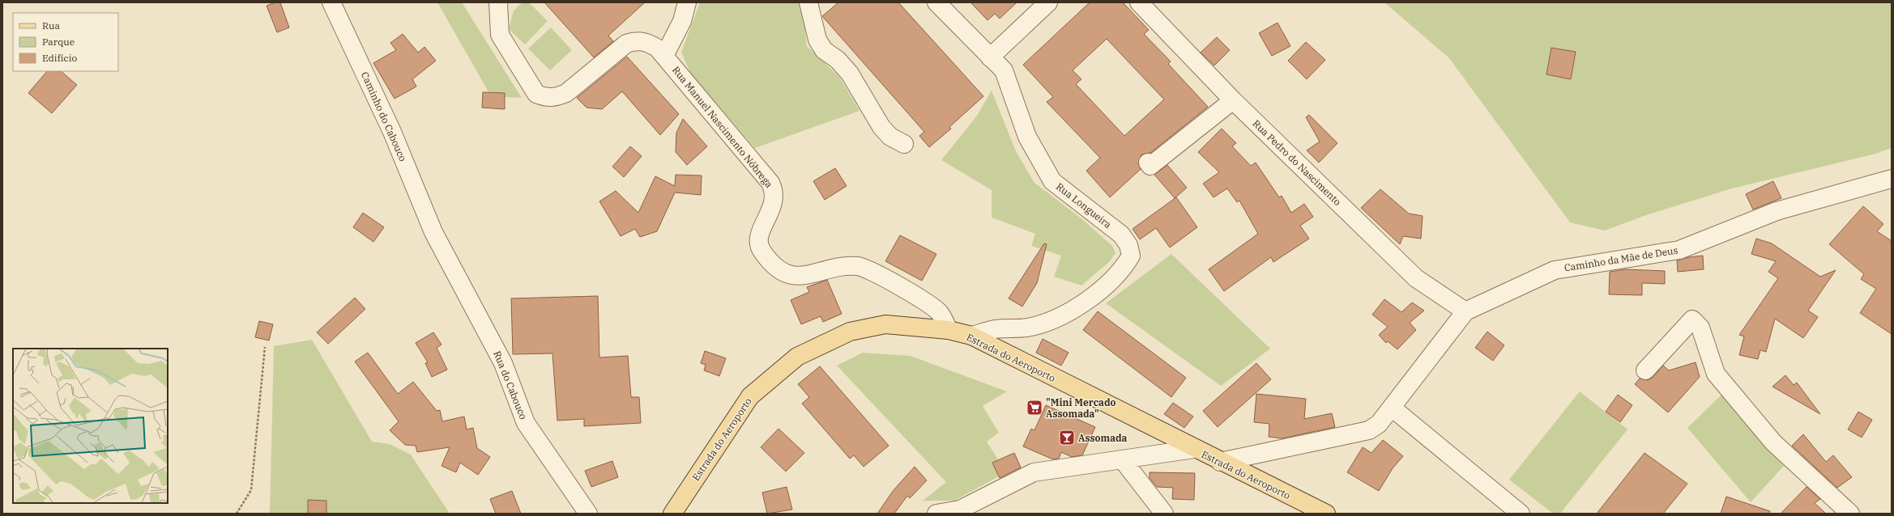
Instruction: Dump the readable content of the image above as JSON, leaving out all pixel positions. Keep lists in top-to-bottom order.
{
  "streets": {
    "main road": ["Estrada do Aeroporto"],
    "street": [
      "Caminho do Cabouco",
      "Rua Manuel Nascimento Nóbrega",
      "Rua Pedro do Nascimento",
      "Rua Longueira",
      "Caminho da Mãe de Deus",
      "Rua do Cabouco"
    ]
  },
  "crossings": [
    ["Caminho do Cabouco", "Rua do Cabouco"],
    ["Rua Manuel Nascimento Nóbrega", "Estrada do Aeroporto"],
    ["Rua Pedro do Nascimento", "Caminho da Mãe de Deus"],
    ["Rua Longueira", "Estrada do Aeroporto"]
  ],
  "places": {
    "supermarket": ["\"Mini Mercado Assomada\""],
    "bar": ["Assomada"]
  },
  "legend": ["Rua", "Parque", "Edifício"]
}
